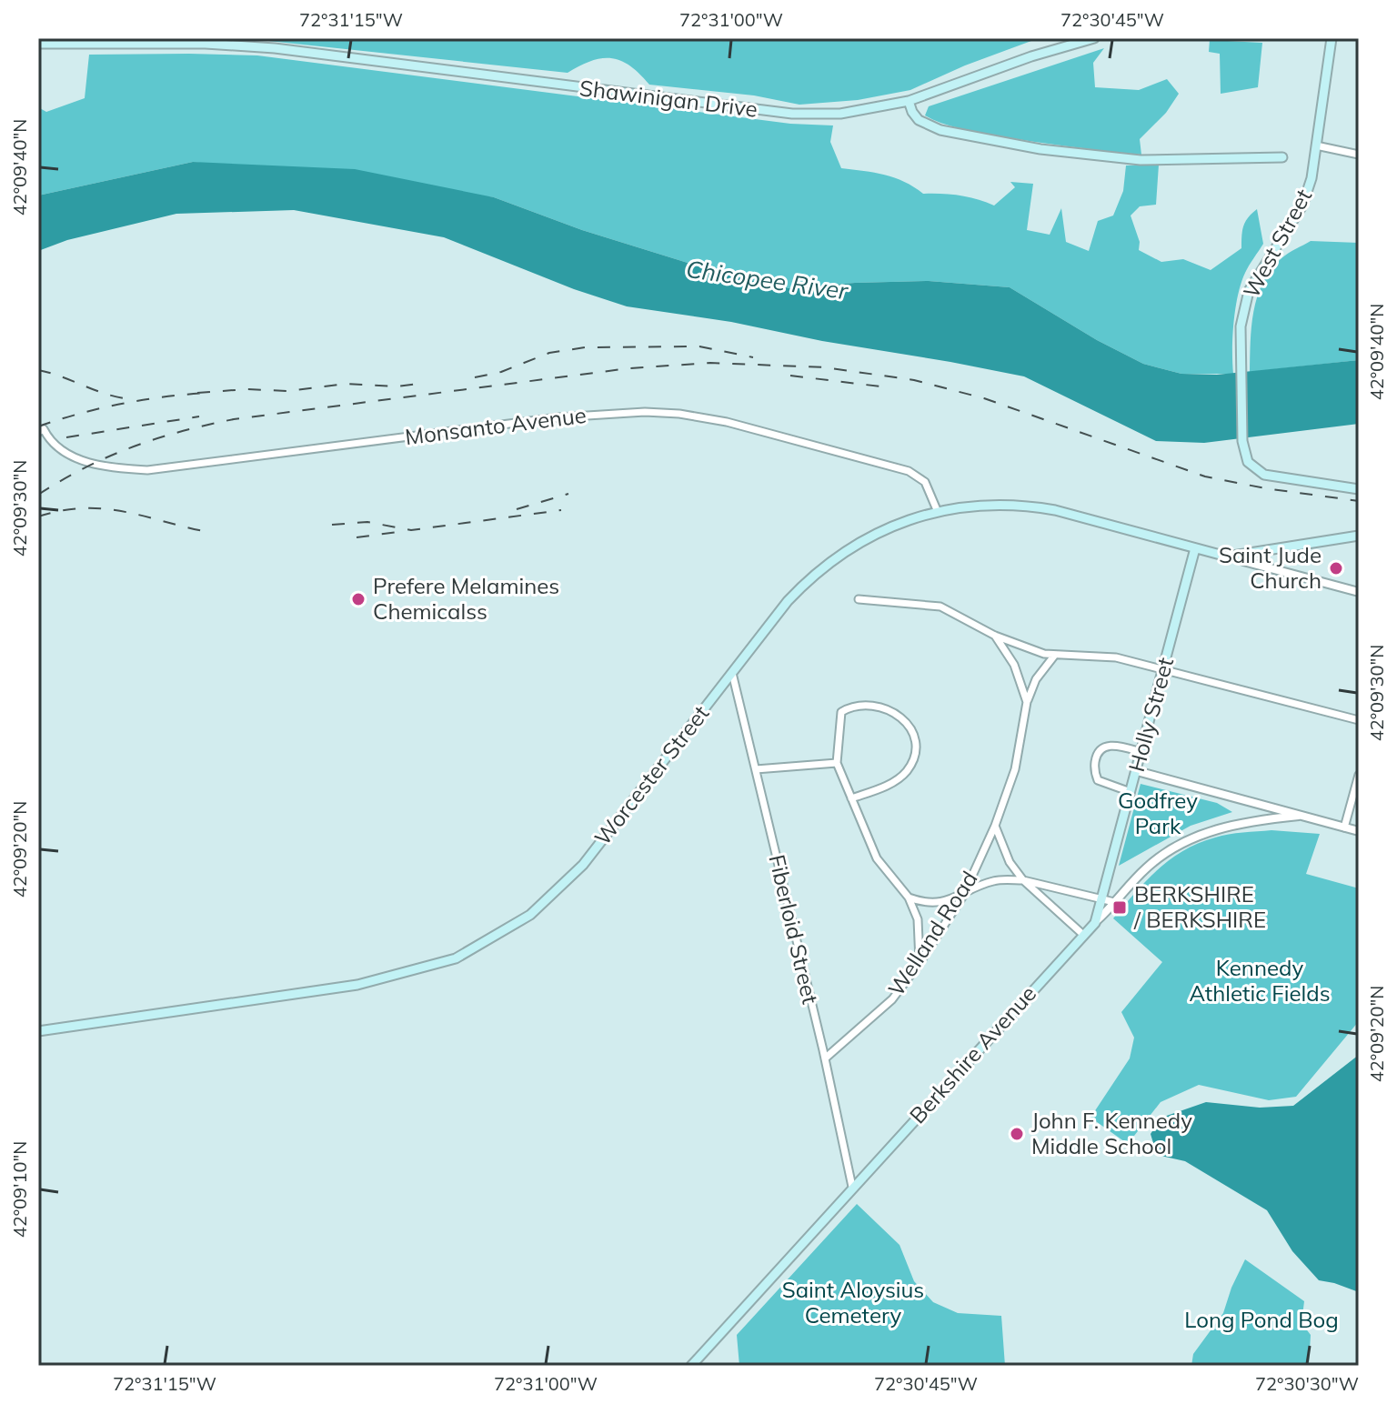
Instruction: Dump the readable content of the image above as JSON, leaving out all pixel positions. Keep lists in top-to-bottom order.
{
  "streets": {
    "main road": [
      "Shawinigan Drive",
      "West Street",
      "Holly Street",
      "Worcester Street",
      "Berkshire Avenue"
    ],
    "street": ["Monsanto Avenue", "Fiberloid Street", "Welland Road"]
  },
  "crossings": [
    ["Monsanto Avenue", "Worcester Street"],
    ["Holly Street", "Worcester Street"],
    ["Holly Street", "Berkshire Avenue"],
    ["Worcester Street", "Fiberloid Street"],
    ["Fiberloid Street", "Welland Road"],
    ["Fiberloid Street", "Berkshire Avenue"]
  ],
  "water": ["Chicopee River"],
  "parks": [
    "Godfrey Park",
    "Kennedy Athletic Fields",
    "Saint Aloysius Cemetery",
    "Long Pond Bog"
  ],
  "places": {
    "other": ["Saint Jude Church", "Prefere Melamines Chemicalss", "John F. Kennedy Middle School"],
    "transit": ["BERKSHIRE / BERKSHIRE"]
  },
  "coordinates": [
    "72°31'15\"W",
    "72°31'00\"W",
    "72°30'45\"W",
    "42°09'40\"N",
    "42°09'30\"N",
    "42°09'20\"N",
    "42°09'10\"N",
    "72°30'30\"W"
  ]
}
